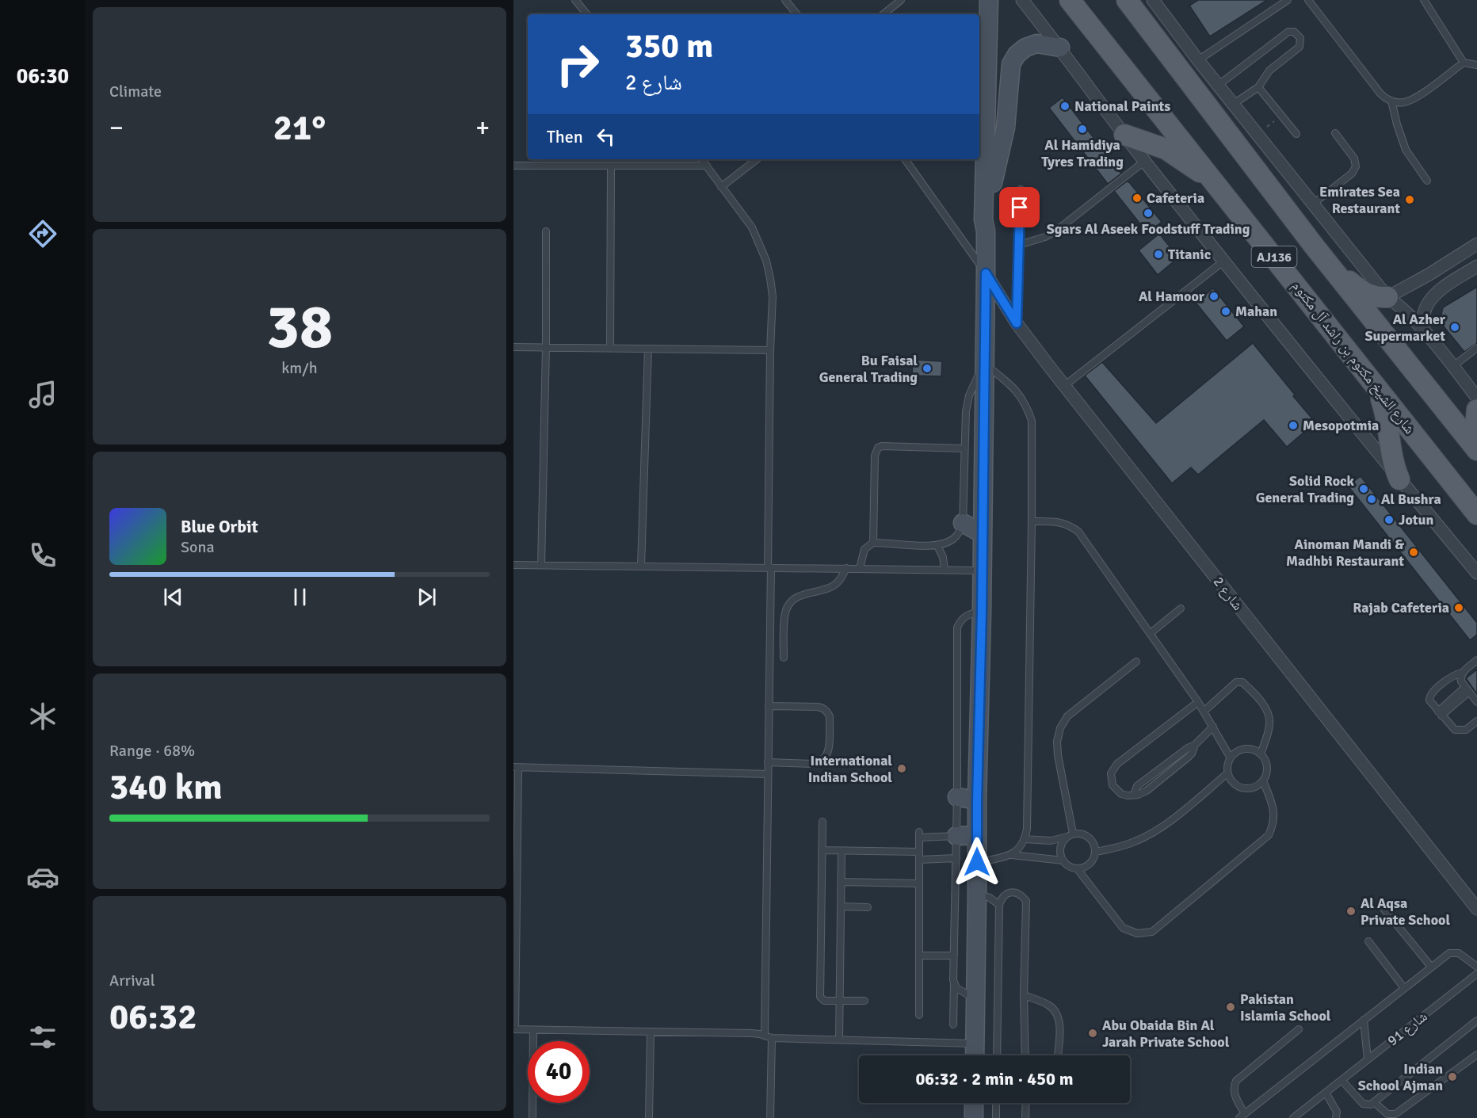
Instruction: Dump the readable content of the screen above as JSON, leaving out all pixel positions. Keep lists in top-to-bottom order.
{
  "streets": {
    "main road": ["AJ136", "شارع الشيخ مكتوم بن راشد آل مكتوم"],
    "street": ["شارع 2"],
    "lane": ["شارع 91"]
  },
  "places": [
    "National Paints",
    "Al Hamidiya Tyres Trading",
    "Cafeteria",
    "Emirates Sea Restaurant",
    "Sgars Al Aseek Foodstuff Trading",
    "Titanic",
    "Al Hamoor",
    "Mahan",
    "Al Azher Supermarket",
    "Bu Faisal General Trading",
    "Mesopotmia",
    "Solid Rock General Trading",
    "Al Bushra",
    "Jotun",
    "Ainoman Mandi & Madhbi Restaurant",
    "Rajab Cafeteria",
    "International Indian School",
    "Al Aqsa Private School",
    "Pakistan Islamia School",
    "Abu Obaida Bin Al Jarah Private School",
    "Indian School Ajman"
  ],
  "page": {
    "tabs": "06:30",
    "tile": [
      "Climate",
      ["38", "km/h"],
      ["Range · 68%", "340 km"],
      ["Arrival", "06:32"]
    ],
    "turn": ["350 m", "شارع 2"],
    "heat": ["−", "21°", "+"],
    "then": "Then",
    "song": ["Blue Orbit", "Sona"],
    "limit": "40",
    "trip": "06:32 · 2 min · 450 m"
  }
}
